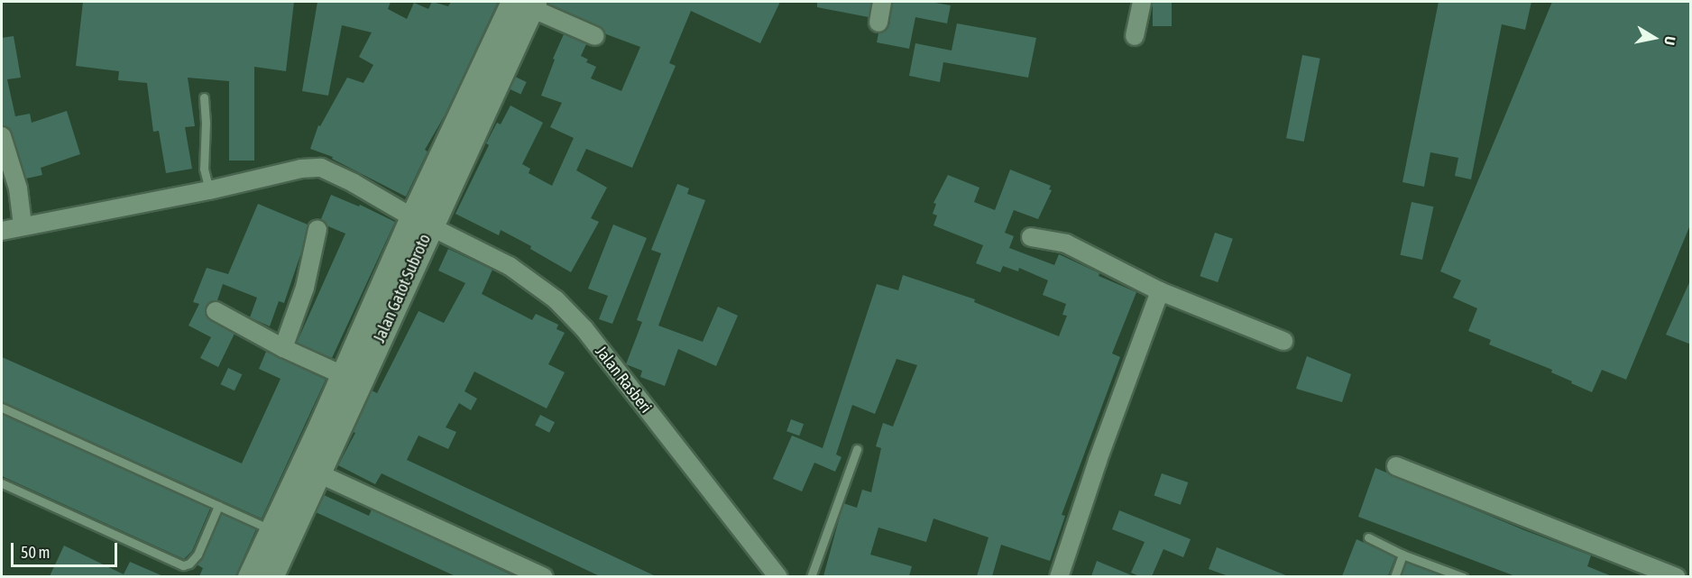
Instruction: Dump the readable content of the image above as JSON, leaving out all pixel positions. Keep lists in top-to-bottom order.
{
  "streets": {
    "main road": ["Jalan Gatot Subroto"],
    "street": ["Jalan Rasberi"]
  },
  "crossings": [
    ["Jalan Gatot Subroto", "Jalan Rasberi"]
  ],
  "scale_bar": "50 m",
  "north": "right"
}
